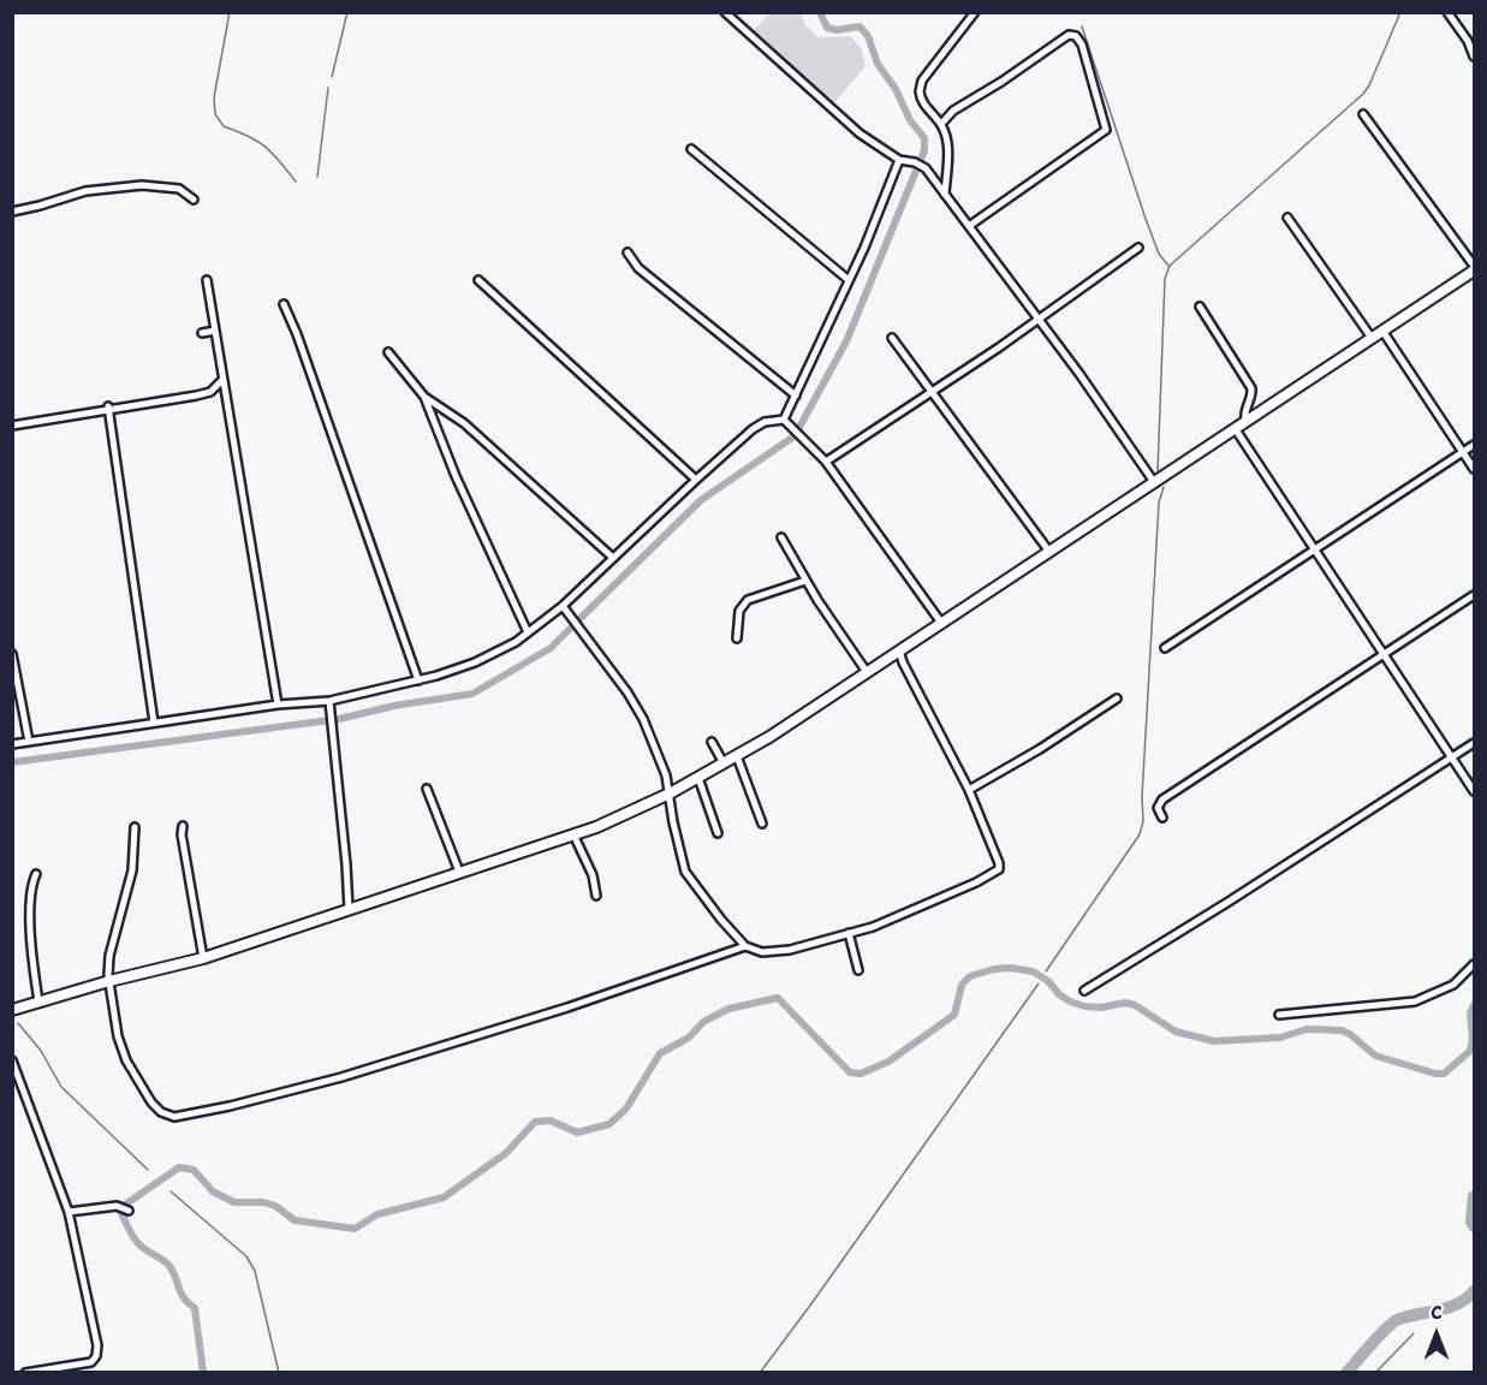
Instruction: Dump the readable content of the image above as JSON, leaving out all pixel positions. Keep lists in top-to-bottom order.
{
  "north": "top"
}
